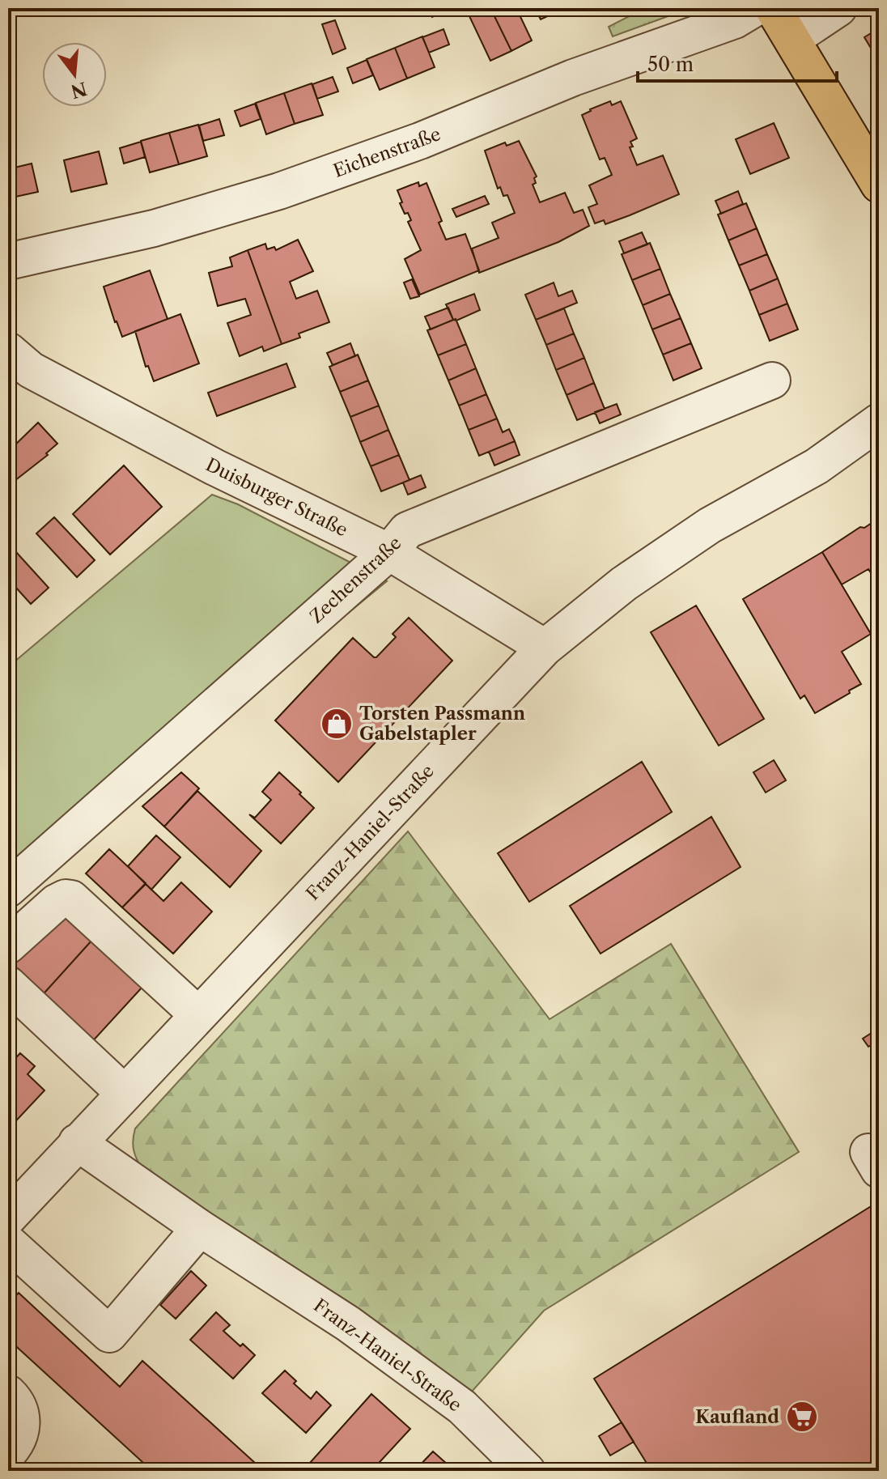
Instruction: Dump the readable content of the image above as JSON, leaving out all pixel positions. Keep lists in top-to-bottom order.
{
  "streets": {
    "street": [
      "Eichenstraße",
      "Duisburger Straße",
      "Zechenstraße",
      "Franz-Haniel-Straße"
    ]
  },
  "crossings": [
    ["Duisburger Straße", "Zechenstraße"],
    ["Duisburger Straße", "Franz-Haniel-Straße"]
  ],
  "places": {
    "shop": ["Torsten Passmann Gabelstapler"],
    "supermarket": ["Kaufland"]
  },
  "scale_bar": "50 m",
  "north": "bottom"
}
